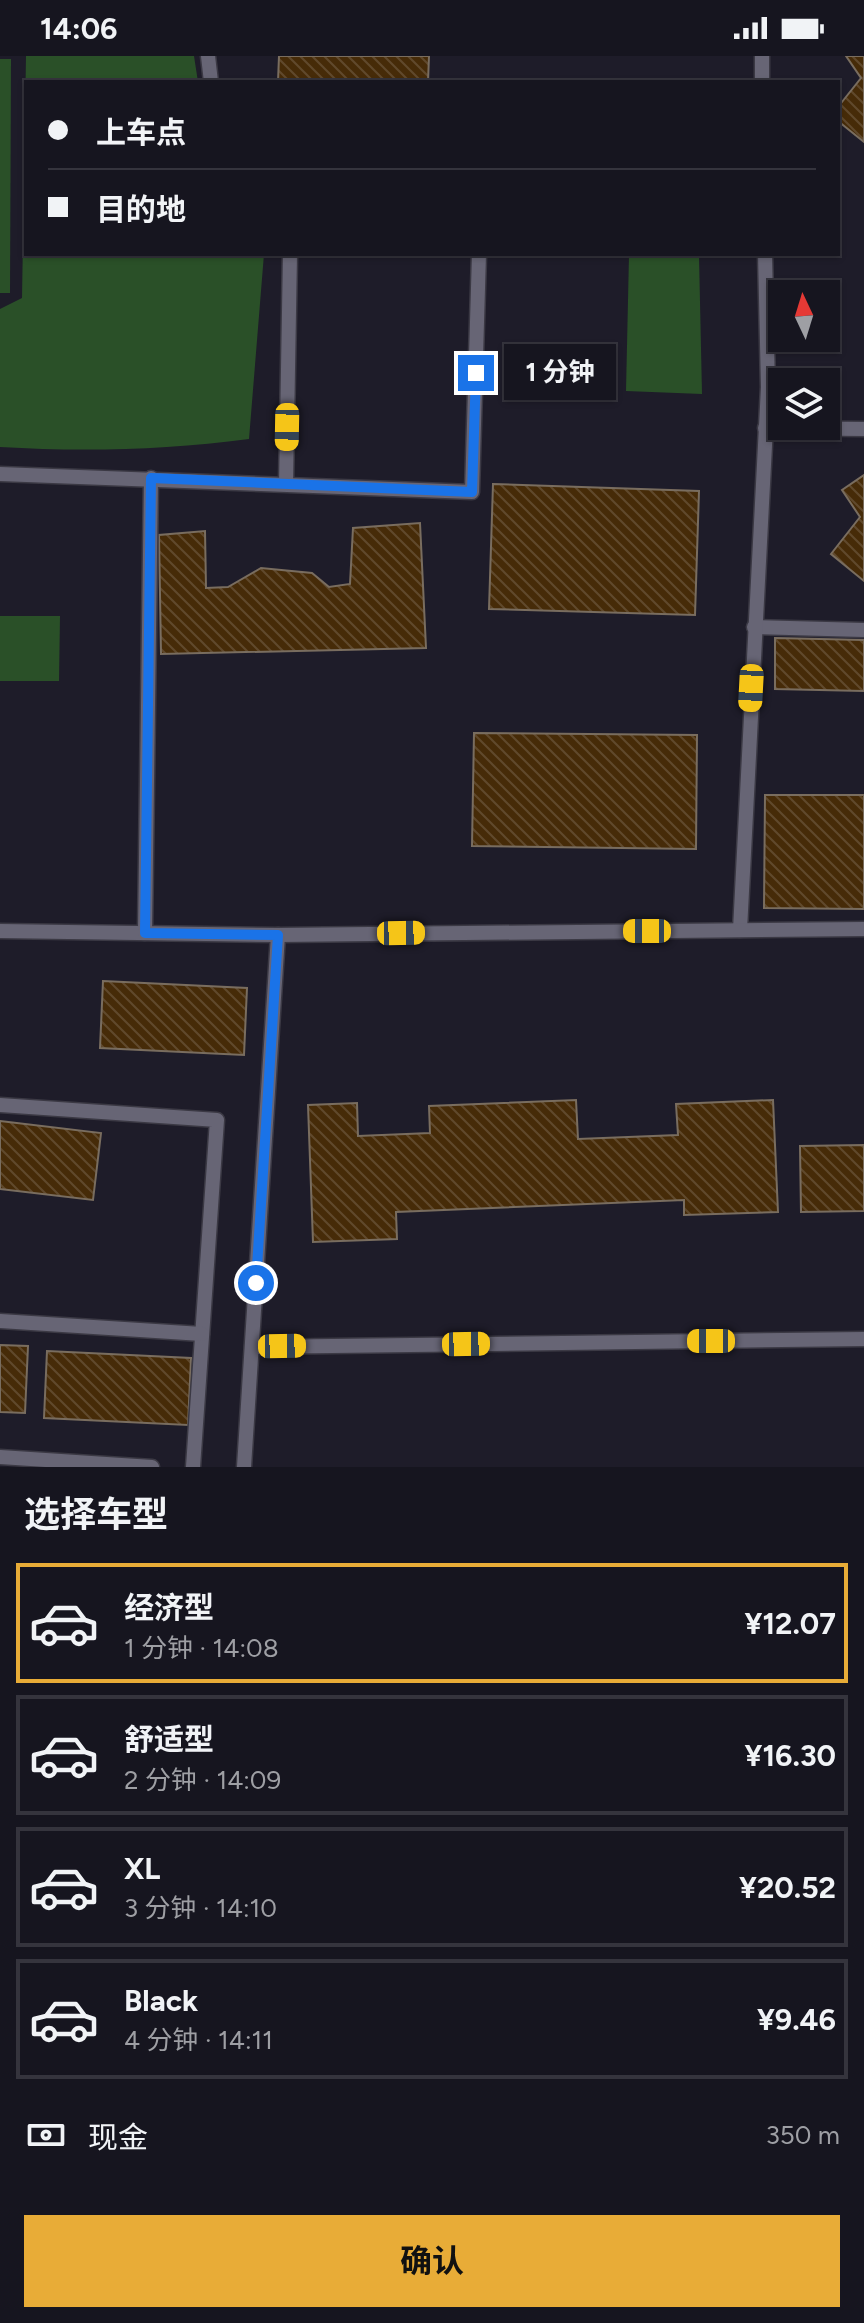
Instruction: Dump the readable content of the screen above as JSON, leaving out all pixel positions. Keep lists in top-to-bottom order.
{
  "north": "top",
  "page": {
    "status": "14:06",
    "banner": ["上车点", "目的地"],
    "bubble": "1 分钟",
    "heading": "选择车型",
    "list": [
      {
        "name": "经济型",
        "note": "1 分钟 · 14:08",
        "value": "¥12.07"
      },
      {
        "name": "舒适型",
        "note": "2 分钟 · 14:09",
        "value": "¥16.30"
      },
      {
        "name": "XL",
        "note": "3 分钟 · 14:10",
        "value": "¥20.52"
      },
      {
        "name": "Black",
        "note": "4 分钟 · 14:11",
        "value": "¥9.46"
      }
    ],
    "pay": ["现金", "350 m"],
    "buttons": "确认"
  }
}
